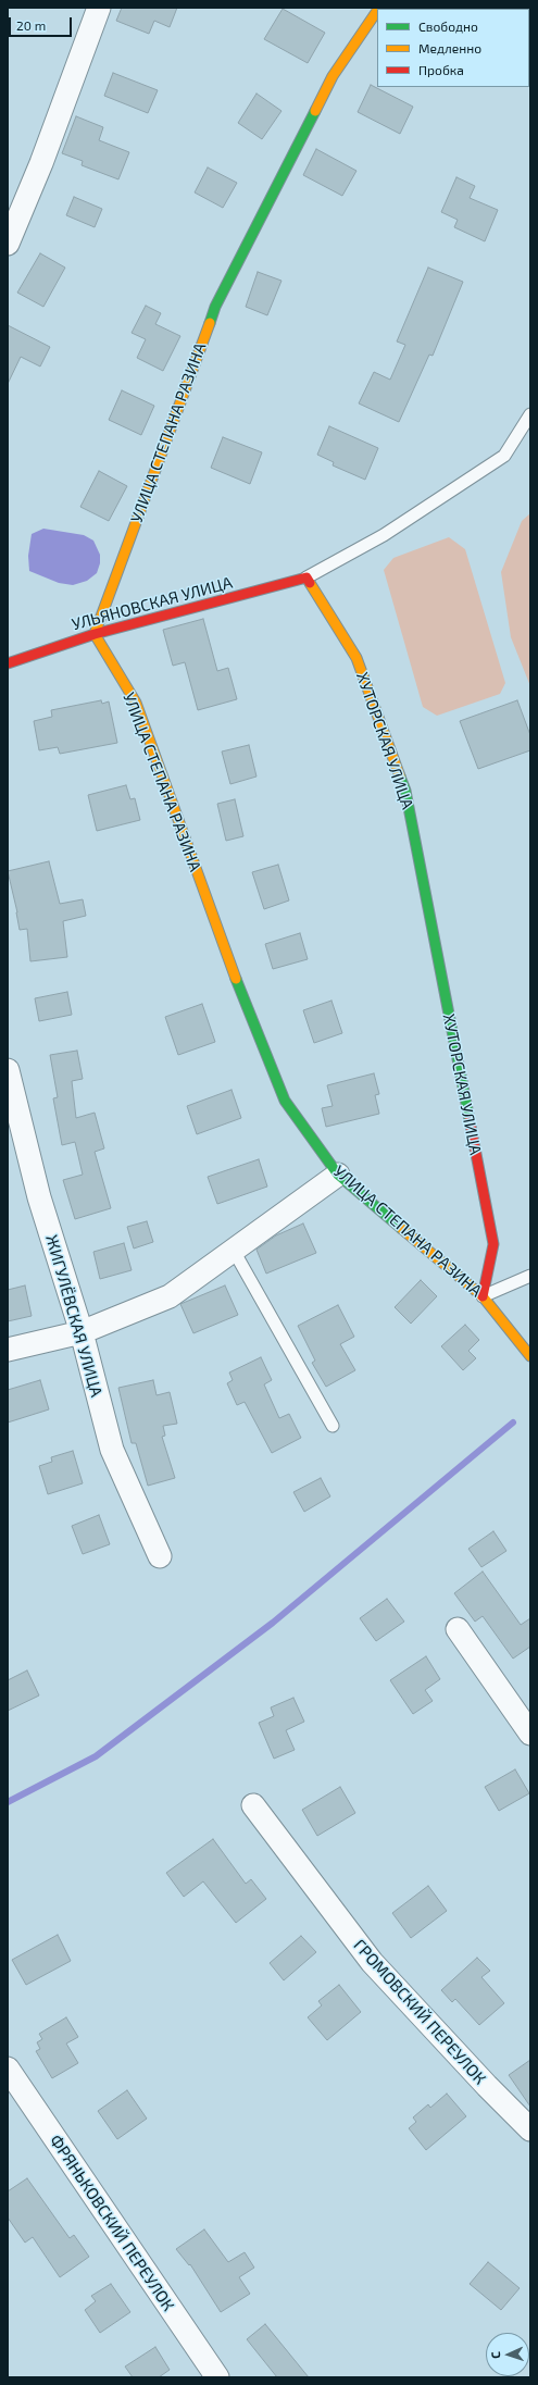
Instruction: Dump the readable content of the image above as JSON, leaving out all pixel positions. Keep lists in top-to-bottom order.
{
  "streets": {
    "street": [
      "УЛИЦА СТЕПАНА РАЗИНА",
      "УЛЬЯНОВСКАЯ УЛИЦА",
      "ХУТОРСКАЯ УЛИЦА",
      "ЖИГУЛЁВСКАЯ УЛИЦА",
      "ГРОМОВСКИЙ ПЕРЕУЛОК",
      "ФРЯНЬКОВСКИЙ ПЕРЕУЛОК"
    ]
  },
  "crossings": [
    ["УЛИЦА СТЕПАНА РАЗИНА", "УЛЬЯНОВСКАЯ УЛИЦА"],
    ["УЛИЦА СТЕПАНА РАЗИНА", "ХУТОРСКАЯ УЛИЦА"],
    ["УЛЬЯНОВСКАЯ УЛИЦА", "ХУТОРСКАЯ УЛИЦА"]
  ],
  "legend": ["Свободно", "Медленно", "Пробка"],
  "scale_bar": "20 m",
  "north": "left"
}
